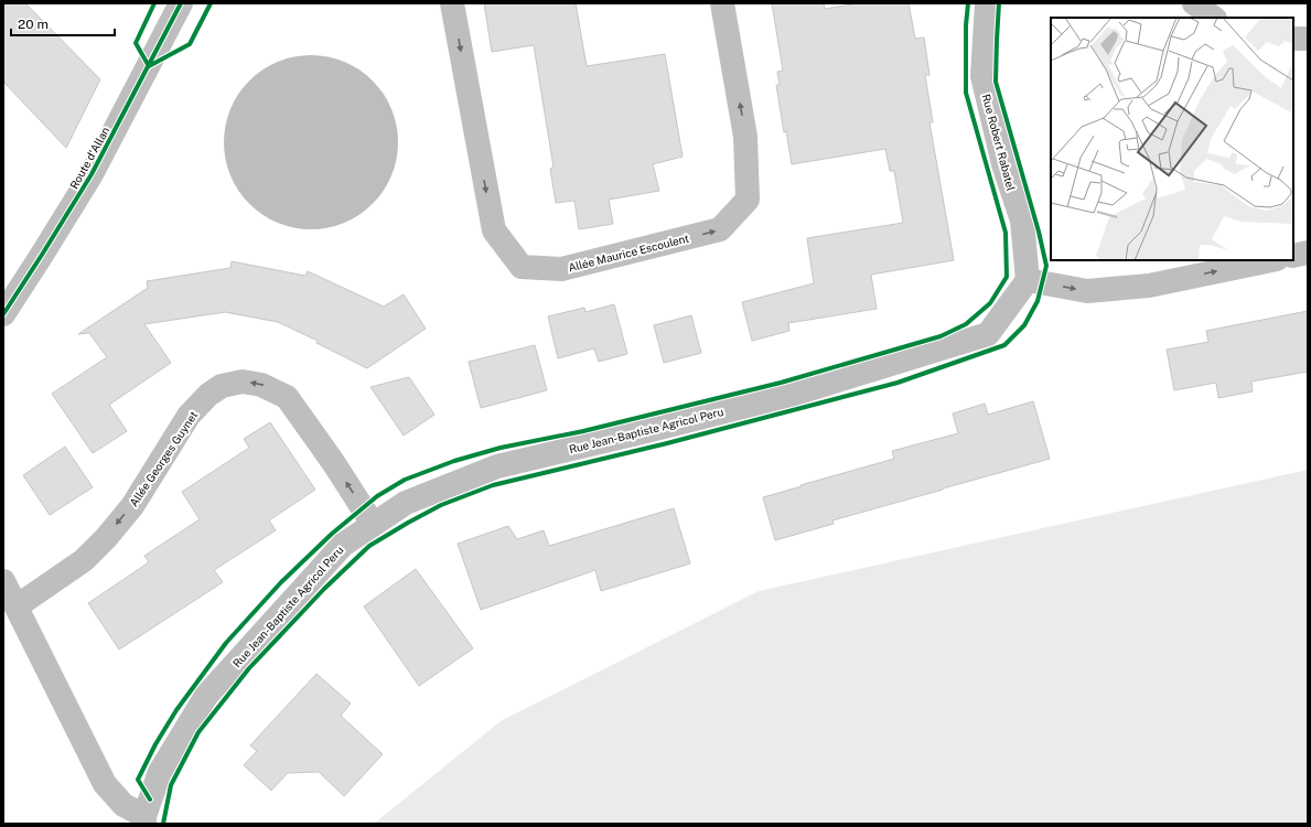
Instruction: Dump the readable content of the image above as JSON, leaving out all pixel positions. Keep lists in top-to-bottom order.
{
  "streets": {
    "street": [
      "Rue Robert Rabatel",
      "Route d'Allan",
      "Allée Maurice Escoulent",
      "Rue Jean-Baptiste Agricol Peru",
      "Allée Georges Guynet"
    ]
  },
  "crossings": [
    ["Rue Robert Rabatel", "Rue Jean-Baptiste Agricol Peru"],
    ["Rue Jean-Baptiste Agricol Peru", "Allée Georges Guynet"]
  ],
  "scale_bar": "20 m"
}
